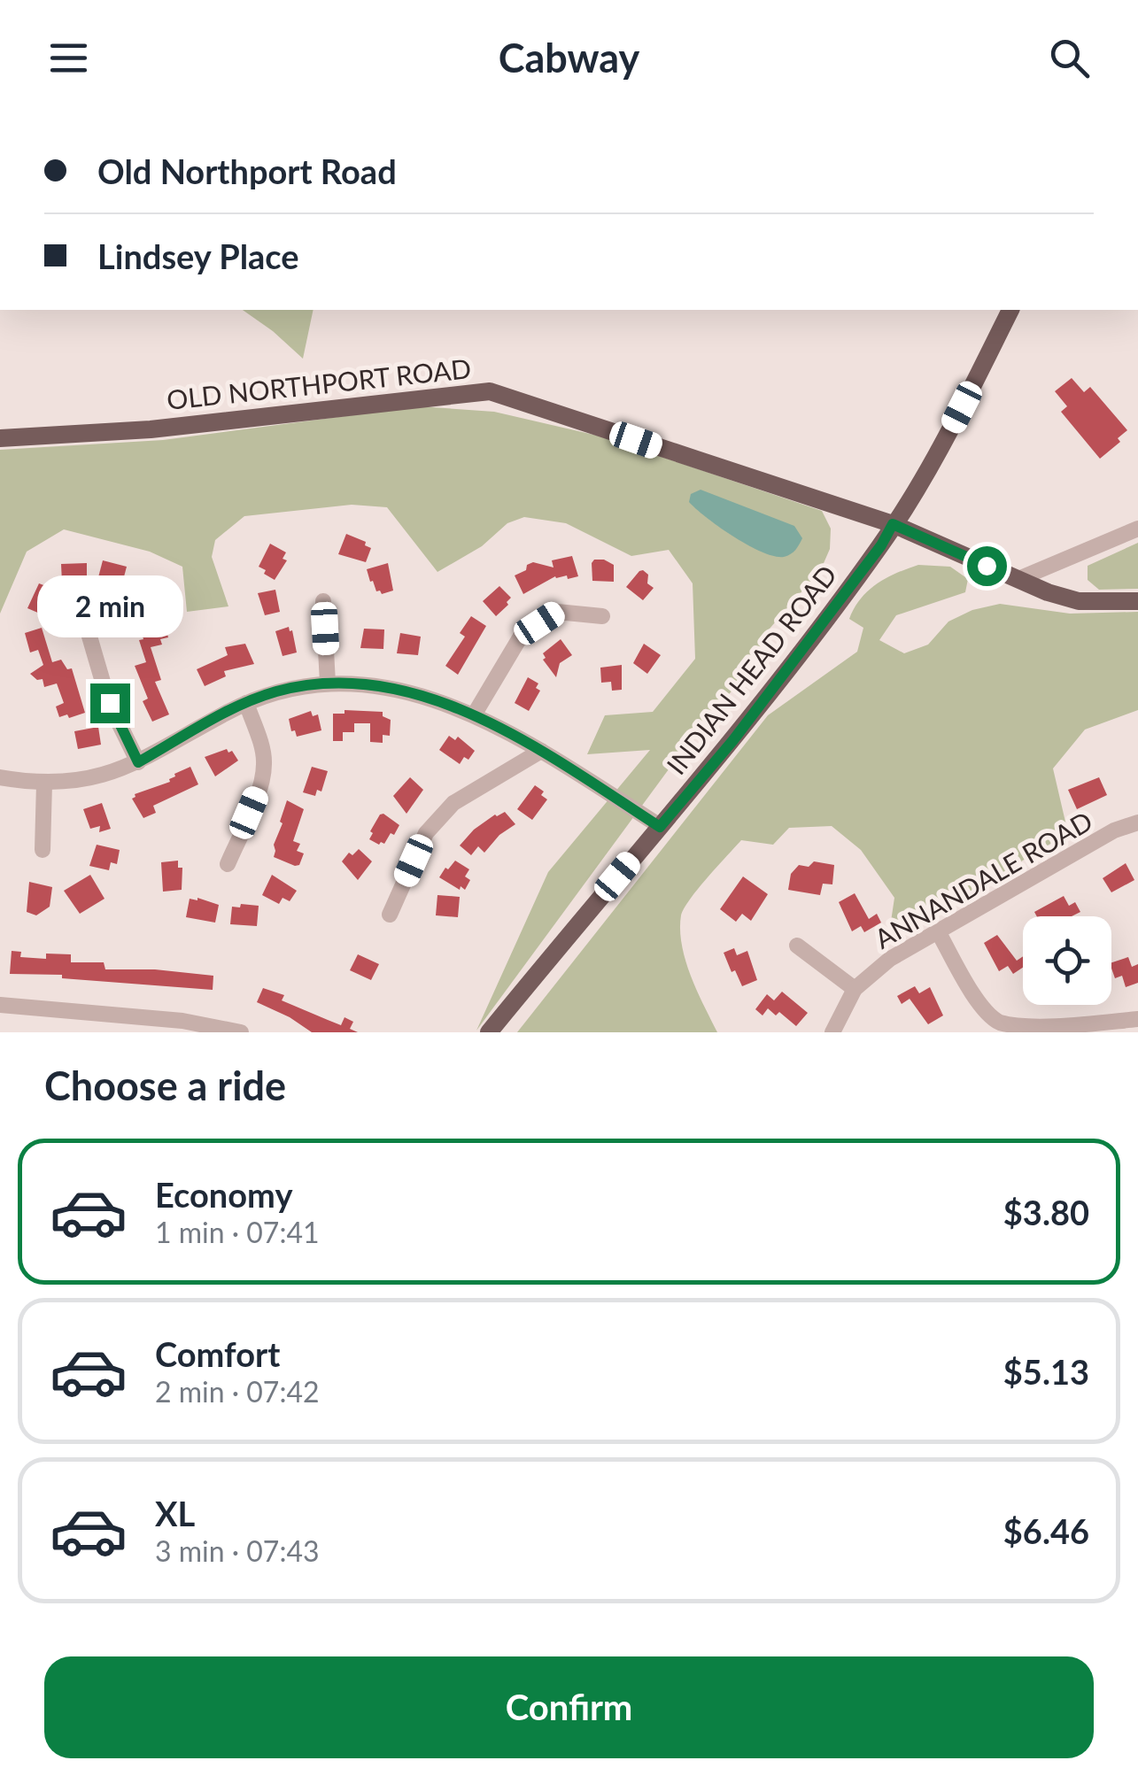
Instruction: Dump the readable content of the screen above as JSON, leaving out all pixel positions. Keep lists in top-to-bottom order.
{
  "streets": {
    "main road": ["OLD NORTHPORT ROAD", "INDIAN HEAD ROAD"],
    "street": ["ANNANDALE ROAD"]
  },
  "crossings": [
    ["OLD NORTHPORT ROAD", "INDIAN HEAD ROAD"]
  ],
  "page": {
    "header": "Cabway",
    "banner": ["Old Northport Road", "Lindsey Place"],
    "bubble": "2 min",
    "heading": "Choose a ride",
    "list": [
      {
        "name": "Economy",
        "note": "1 min · 07:41",
        "value": "$3.80"
      },
      {
        "name": "Comfort",
        "note": "2 min · 07:42",
        "value": "$5.13"
      },
      {
        "name": "XL",
        "note": "3 min · 07:43",
        "value": "$6.46"
      }
    ],
    "buttons": "Confirm"
  }
}
